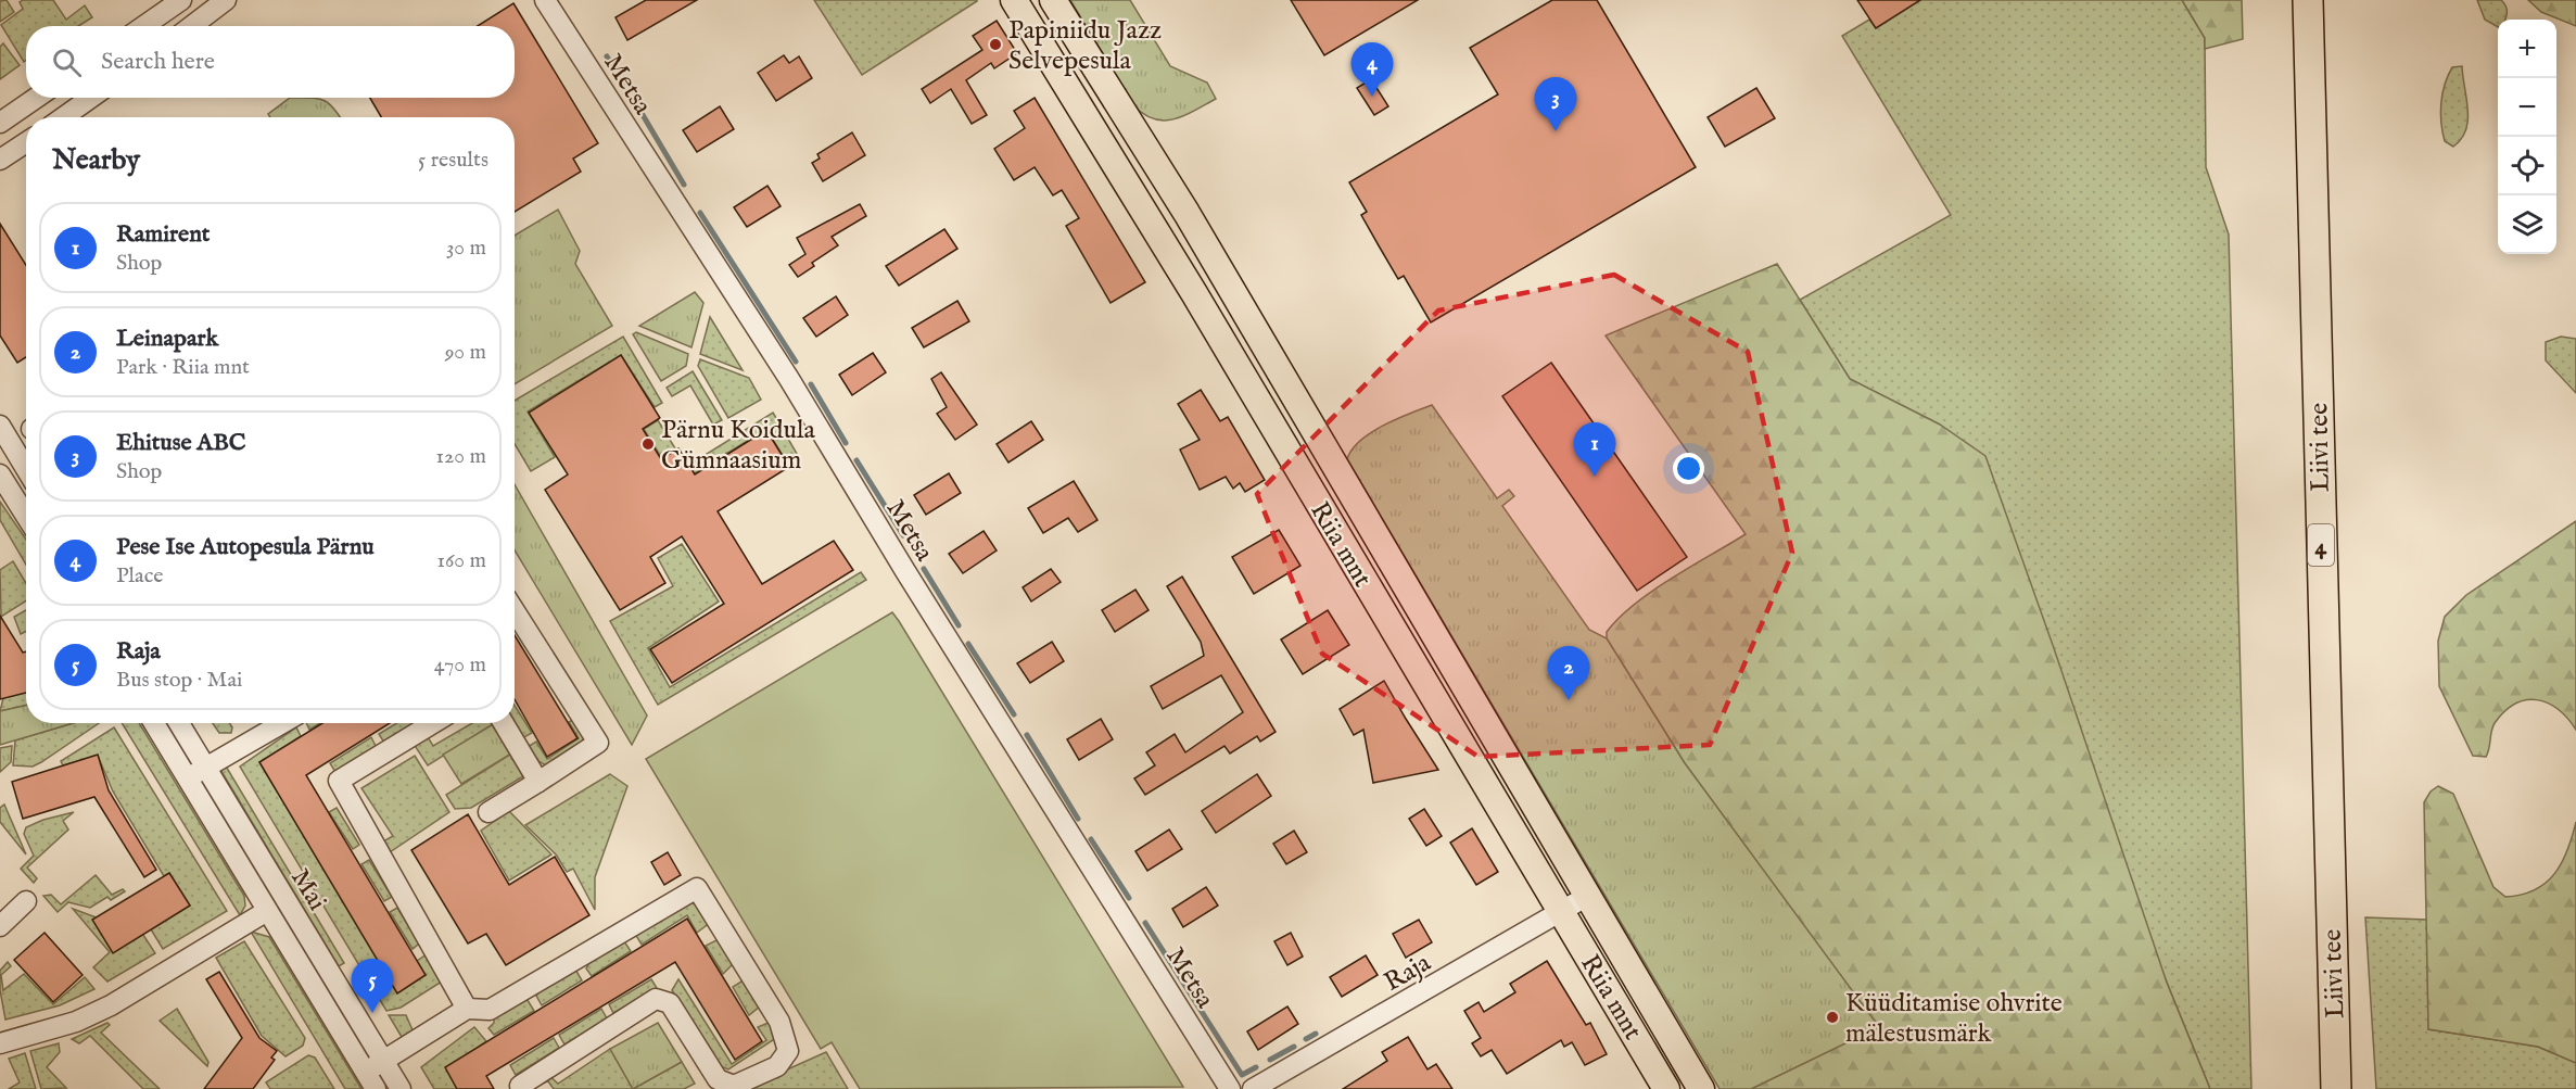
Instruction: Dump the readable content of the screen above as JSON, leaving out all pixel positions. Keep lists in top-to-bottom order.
{
  "streets": {
    "highway": ["Liivi tee", "4"],
    "main road": ["Riia mnt"],
    "street": ["Metsa", "Mai", "Raja"]
  },
  "crossings": [
    ["Riia mnt", "Raja"]
  ],
  "places": ["Papiniidu Jazz Selvepesula", "Pärnu Koidula Gümnaasium", "Küüditamise ohvrite mälestusmärk"],
  "page": {
    "map_buttons": ["+", "−"],
    "search": "Search here",
    "pins": [
      "4",
      "3",
      "1",
      "2",
      "5"
    ],
    "heading": ["Nearby", "5 results"],
    "list": [
      {
        "mark": "1",
        "name": "Ramirent",
        "note": "Shop",
        "value": "30 m"
      },
      {
        "mark": "2",
        "name": "Leinapark",
        "note": "Park · Riia mnt",
        "value": "90 m"
      },
      {
        "mark": "3",
        "name": "Ehituse ABC",
        "note": "Shop",
        "value": "120 m"
      },
      {
        "mark": "4",
        "name": "Pese Ise Autopesula Pärnu",
        "note": "Place",
        "value": "160 m"
      },
      {
        "mark": "5",
        "name": "Raja",
        "note": "Bus stop · Mai",
        "value": "470 m"
      }
    ]
  }
}
